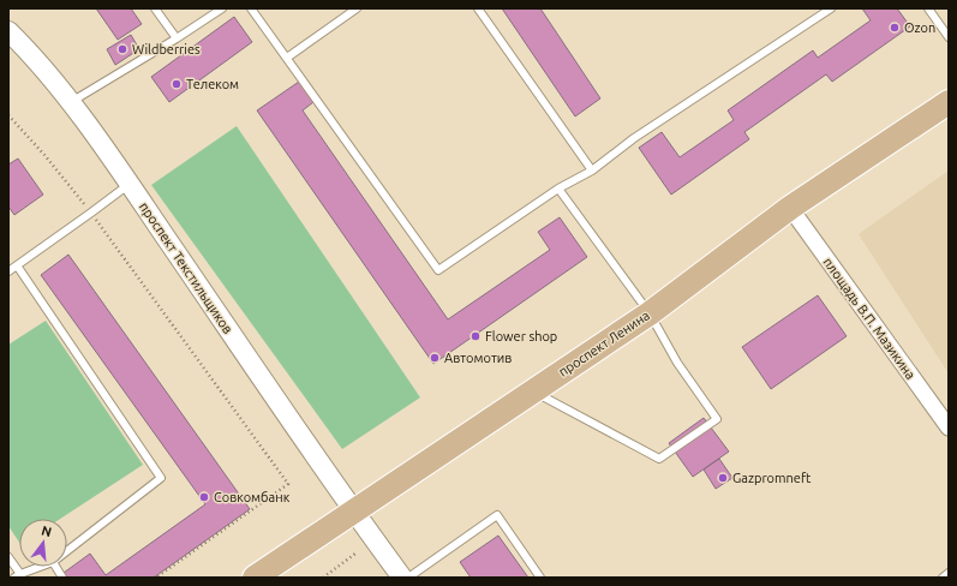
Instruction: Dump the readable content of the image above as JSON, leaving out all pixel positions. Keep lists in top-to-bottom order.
{
  "streets": {
    "main road": ["проспект Ленина"],
    "street": ["проспект Текстильщиков", "площадь В.П. Мазикина"]
  },
  "crossings": [
    ["проспект Текстильщиков", "проспект Ленина"],
    ["площадь В.П. Мазикина", "проспект Ленина"]
  ],
  "places": [
    "Ozon",
    "Wildberries",
    "Телеком",
    "Flower shop",
    "Автомотив",
    "Gazpromneft",
    "Совкомбанк"
  ],
  "north": "top"
}
